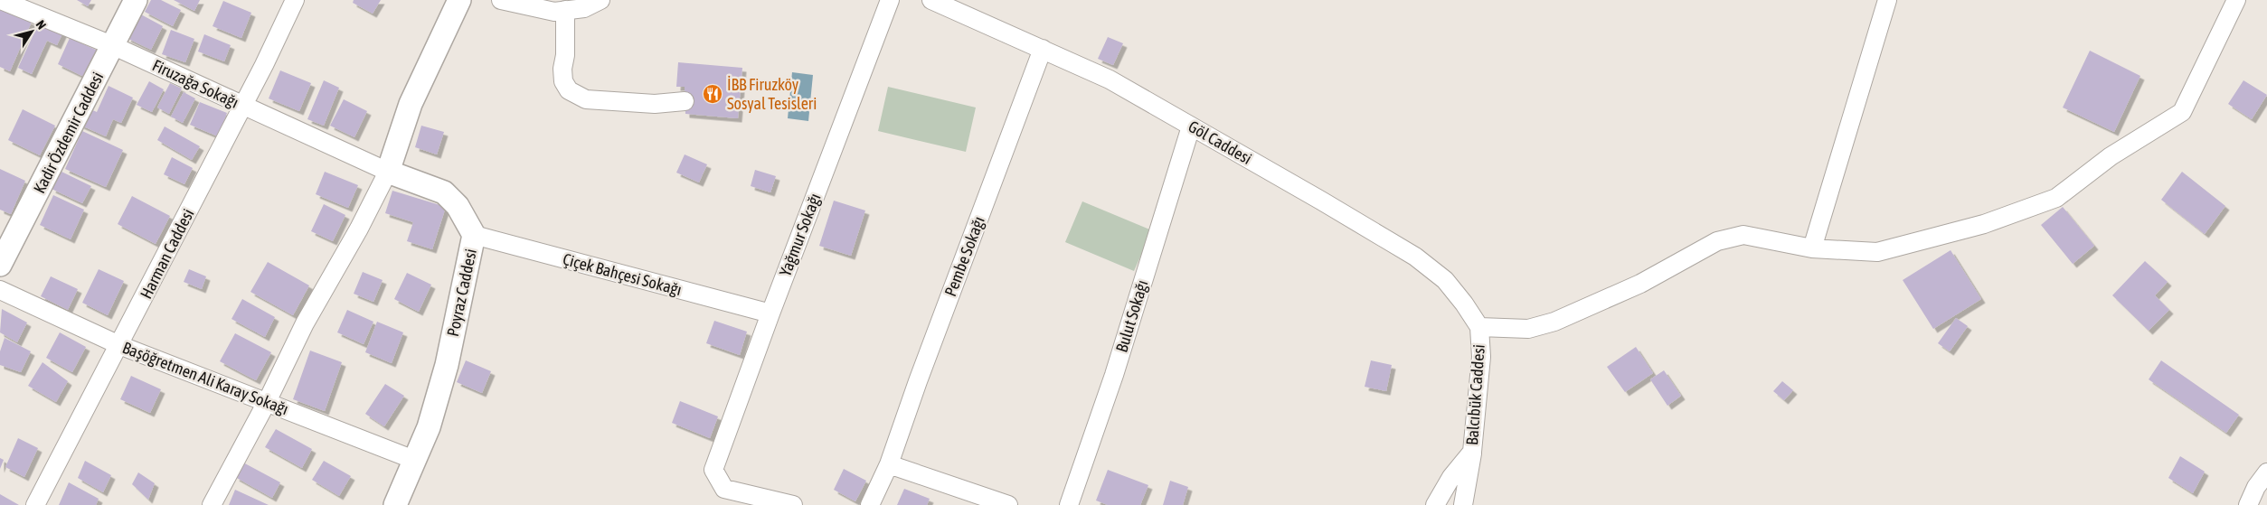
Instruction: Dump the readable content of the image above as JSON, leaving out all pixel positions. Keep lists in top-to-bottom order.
{
  "streets": {
    "street": [
      "Firuzağa Sokağı",
      "Kadir Özdemir Caddesi",
      "Göl Caddesi",
      "Yağmur Sokağı",
      "Harman Caddesi",
      "Pembe Sokağı",
      "Çiçek Bahçesi Sokağı",
      "Poyraz Caddesi",
      "Bulut Sokağı",
      "Başöğretmen Ali Karay Sokağı",
      "Balcıbük Caddesi"
    ]
  },
  "crossings": [
    ["Firuzağa Sokağı", "Kadir Özdemir Caddesi"],
    ["Firuzağa Sokağı", "Harman Caddesi"],
    ["Firuzağa Sokağı", "Poyraz Caddesi"],
    ["Göl Caddesi", "Pembe Sokağı"],
    ["Göl Caddesi", "Bulut Sokağı"],
    ["Göl Caddesi", "Balcıbük Caddesi"],
    ["Yağmur Sokağı", "Çiçek Bahçesi Sokağı"],
    ["Harman Caddesi", "Başöğretmen Ali Karay Sokağı"],
    ["Çiçek Bahçesi Sokağı", "Poyraz Caddesi"],
    ["Poyraz Caddesi", "Başöğretmen Ali Karay Sokağı"]
  ],
  "places": {
    "restaurant": ["İBB Firuzköy Sosyal Tesisleri"]
  },
  "north": "top right"
}
